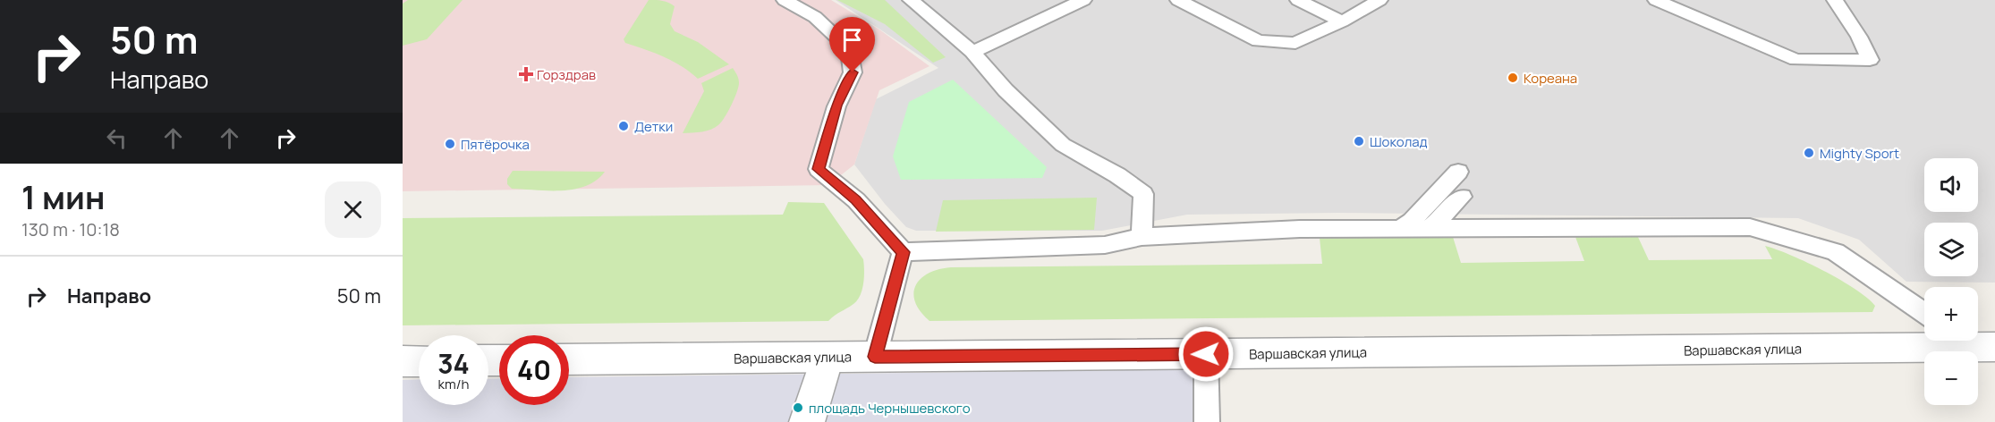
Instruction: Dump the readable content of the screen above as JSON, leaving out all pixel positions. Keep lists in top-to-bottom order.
{
  "streets": {
    "street": ["Варшавская улица"]
  },
  "places": {
    "health": ["Горздрав"],
    "other": [
      "Кореана",
      "Детки",
      "Шоколад",
      "Пятёрочка",
      "Mighty Sport",
      "площадь Чернышевского"
    ]
  },
  "page": {
    "turn": ["50 m", "Направо"],
    "map_buttons": ["+", "−"],
    "heading": ["1 мин", "130 m · 10:18"],
    "list": [
      {
        "name": "Направо",
        "value": "50 m"
      }
    ],
    "speed": "34 km/h",
    "limit": "40"
  }
}
